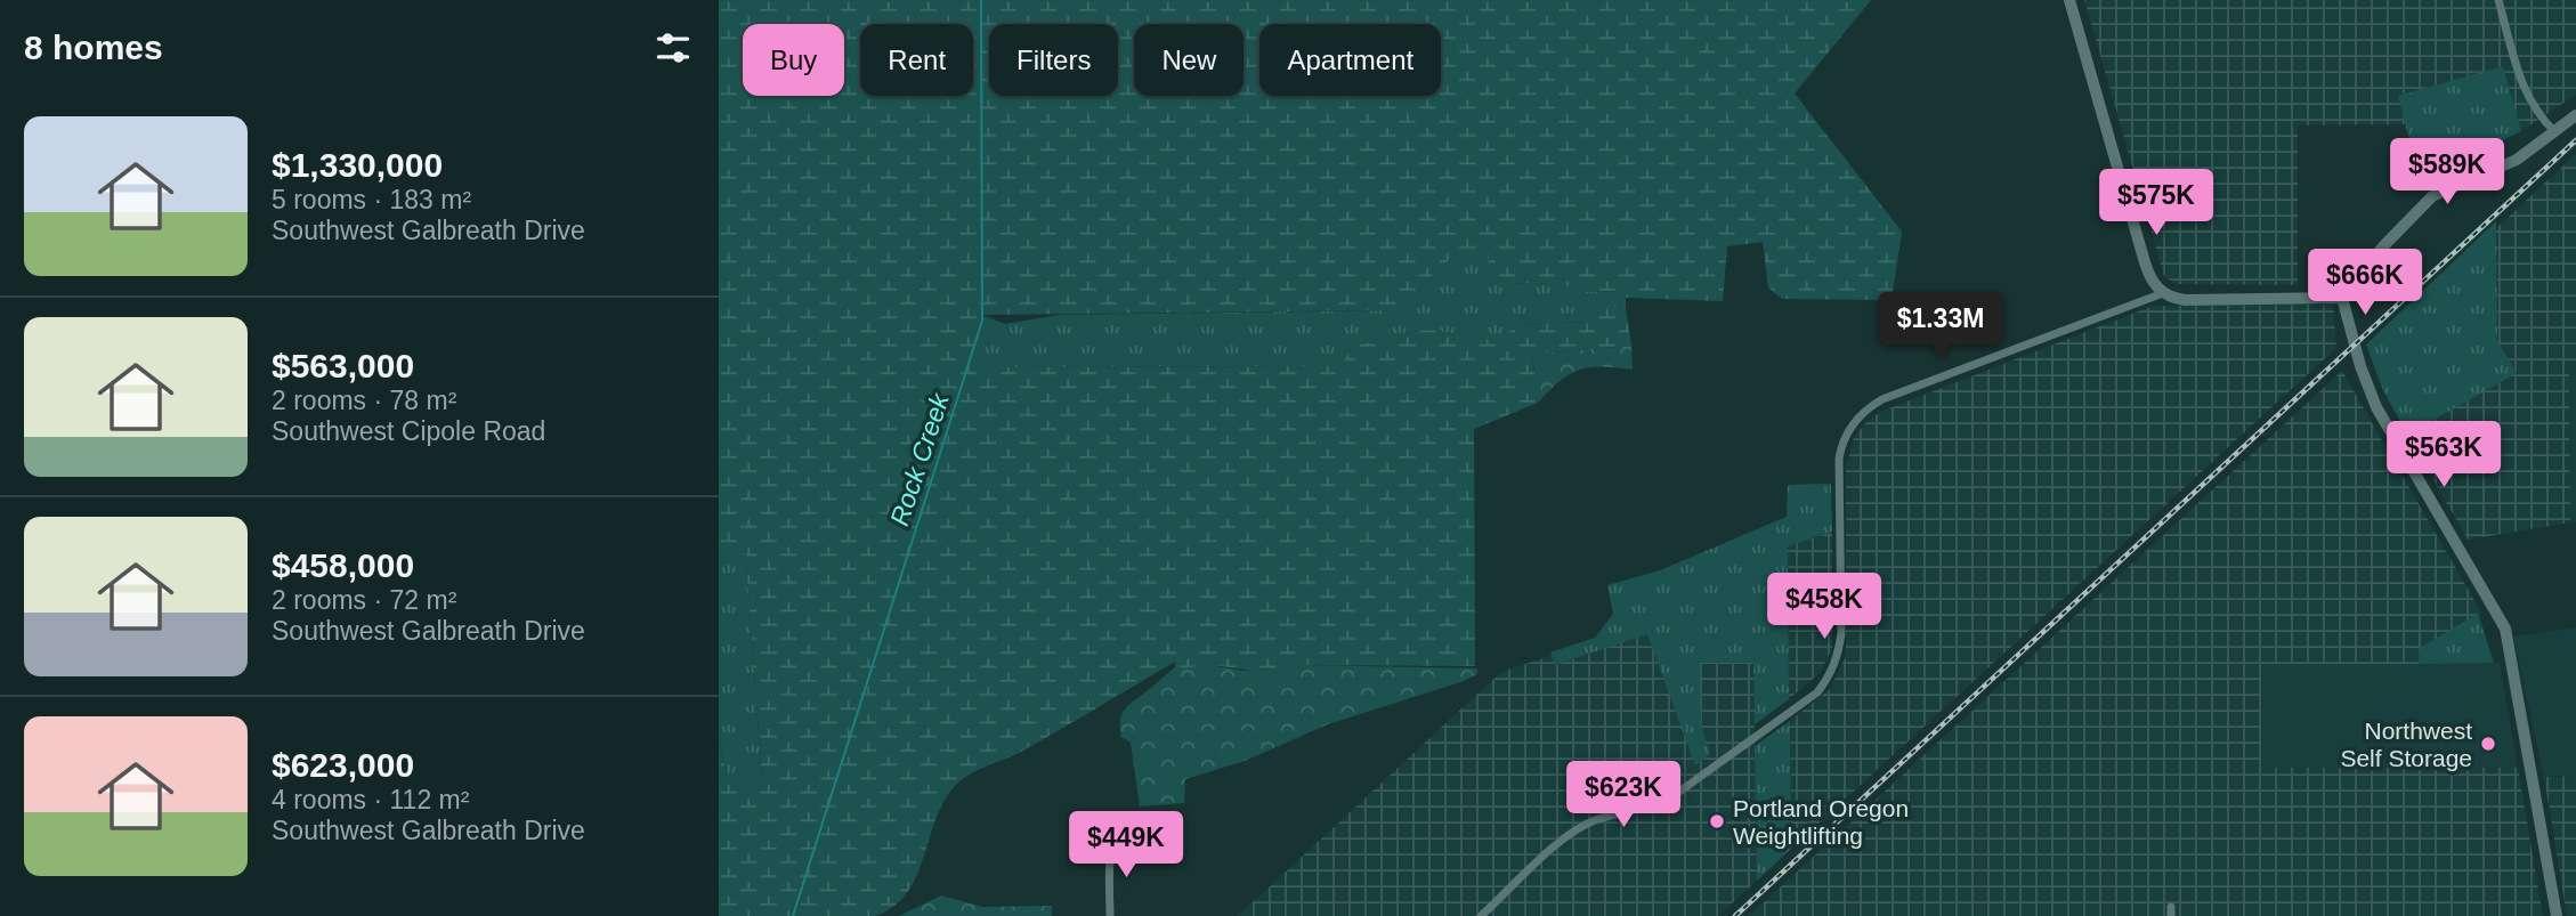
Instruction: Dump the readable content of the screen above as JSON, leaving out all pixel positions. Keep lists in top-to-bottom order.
{
  "water": ["Rock Creek"],
  "places": ["Northwest Self Storage", "Portland Oregon Weightlifting"],
  "page": {
    "heading": "8 homes",
    "chip": [
      "Buy",
      "Rent",
      "Filters",
      "New",
      "Apartment"
    ],
    "list": [
      {
        "name": "$1,330,000",
        "note": "5 rooms · 183 m² · Southwest Galbreath Drive"
      },
      {
        "name": "$563,000",
        "note": "2 rooms · 78 m² · Southwest Cipole Road"
      },
      {
        "name": "$458,000",
        "note": "2 rooms · 72 m² · Southwest Galbreath Drive"
      },
      {
        "name": "$623,000",
        "note": "4 rooms · 112 m² · Southwest Galbreath Drive"
      }
    ],
    "price": [
      "$589K",
      "$575K",
      "$666K",
      "$1.33M",
      "$563K",
      "$458K",
      "$623K",
      "$449K"
    ]
  }
}
